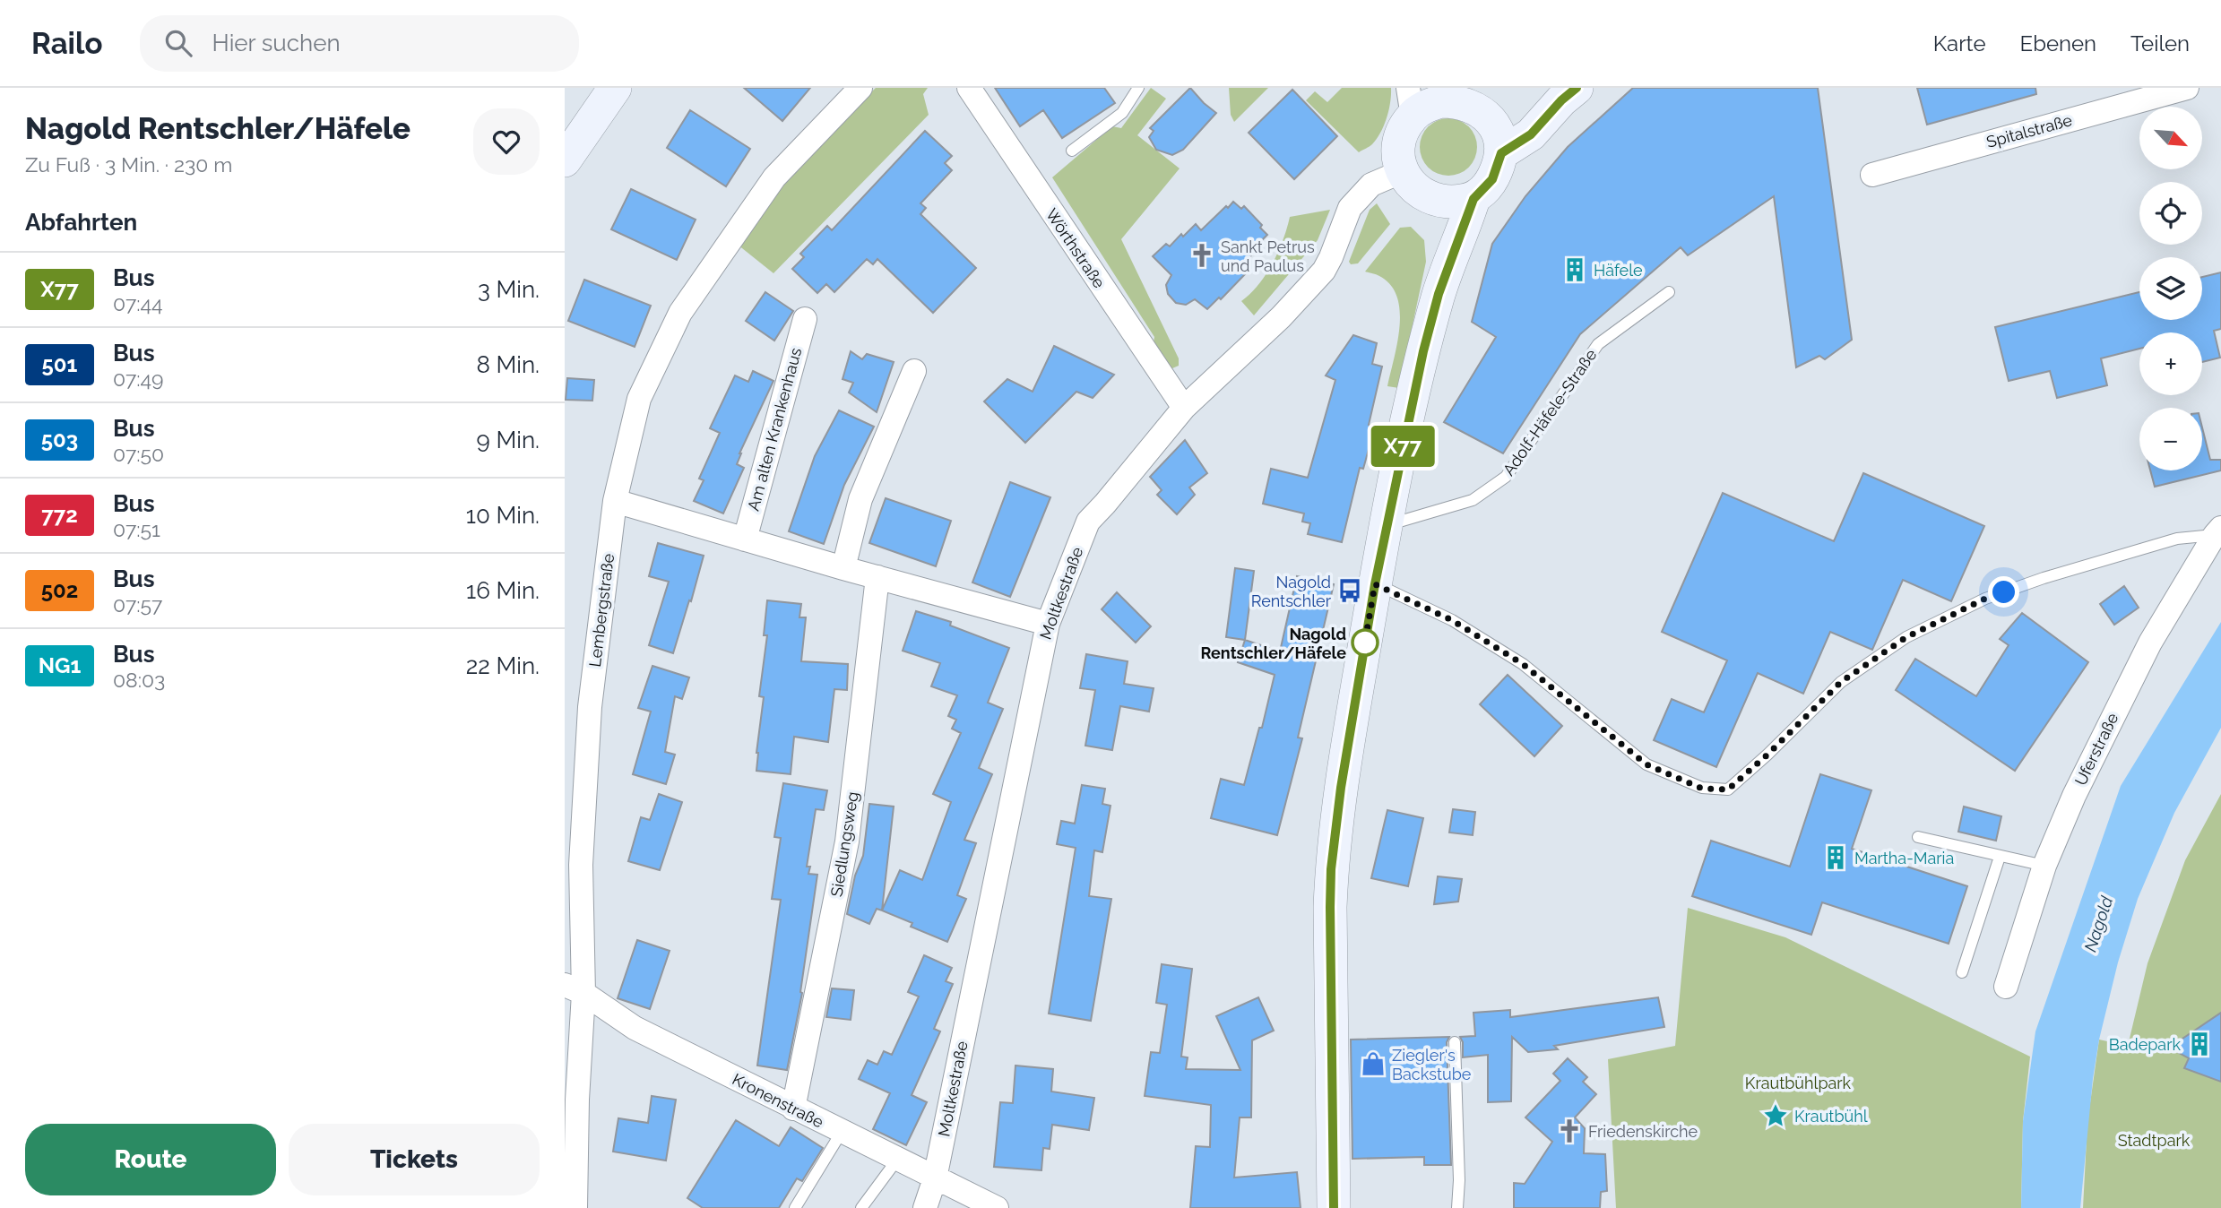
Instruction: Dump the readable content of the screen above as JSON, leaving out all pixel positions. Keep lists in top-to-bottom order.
{
  "streets": {
    "street": [
      "Spitalstraße",
      "Wörthstraße",
      "Am alten Krankenhaus",
      "Moltkestraße",
      "Lembergstraße",
      "Uferstraße",
      "Siedlungsweg",
      "Kronenstraße"
    ],
    "lane": ["Adolf-Häfele-Straße"]
  },
  "crossings": [
    ["Wörthstraße", "Moltkestraße"],
    ["Moltkestraße", "Kronenstraße"],
    ["Lembergstraße", "Kronenstraße"],
    ["Siedlungsweg", "Kronenstraße"]
  ],
  "water": ["Nagold"],
  "parks": ["Krautbühlpark", "Stadtpark"],
  "places": {
    "church": ["Sankt Petrus und Paulus", "Friedenskirche"],
    "building": ["Häfele", "Martha-Maria", "Badepark"],
    "bus stop": ["Nagold Rentschler"],
    "other": ["Nagold Rentschler/Häfele"],
    "shop": ["Ziegler's Backstube"],
    "place": ["Krautbühl"]
  },
  "lines": ["bus line X77"],
  "north": "bottom right",
  "page": {
    "header": "Railo",
    "search": "Hier suchen",
    "nav": ["Karte", "Ebenen", "Teilen"],
    "heading": [
      ["Nagold Rentschler/Häfele", "Zu Fuß · 3 Min. · 230 m"],
      "Abfahrten"
    ],
    "on_map": "X77",
    "map_buttons": ["+", "−"],
    "list": [
      {
        "mark": "X77",
        "name": "Bus",
        "note": "07:44",
        "value": "3 Min."
      },
      {
        "mark": "501",
        "name": "Bus",
        "note": "07:49",
        "value": "8 Min."
      },
      {
        "mark": "503",
        "name": "Bus",
        "note": "07:50",
        "value": "9 Min."
      },
      {
        "mark": "772",
        "name": "Bus",
        "note": "07:51",
        "value": "10 Min."
      },
      {
        "mark": "502",
        "name": "Bus",
        "note": "07:57",
        "value": "16 Min."
      },
      {
        "mark": "NG1",
        "name": "Bus",
        "note": "08:03",
        "value": "22 Min."
      }
    ],
    "buttons": ["Route", "Tickets"]
  }
}
